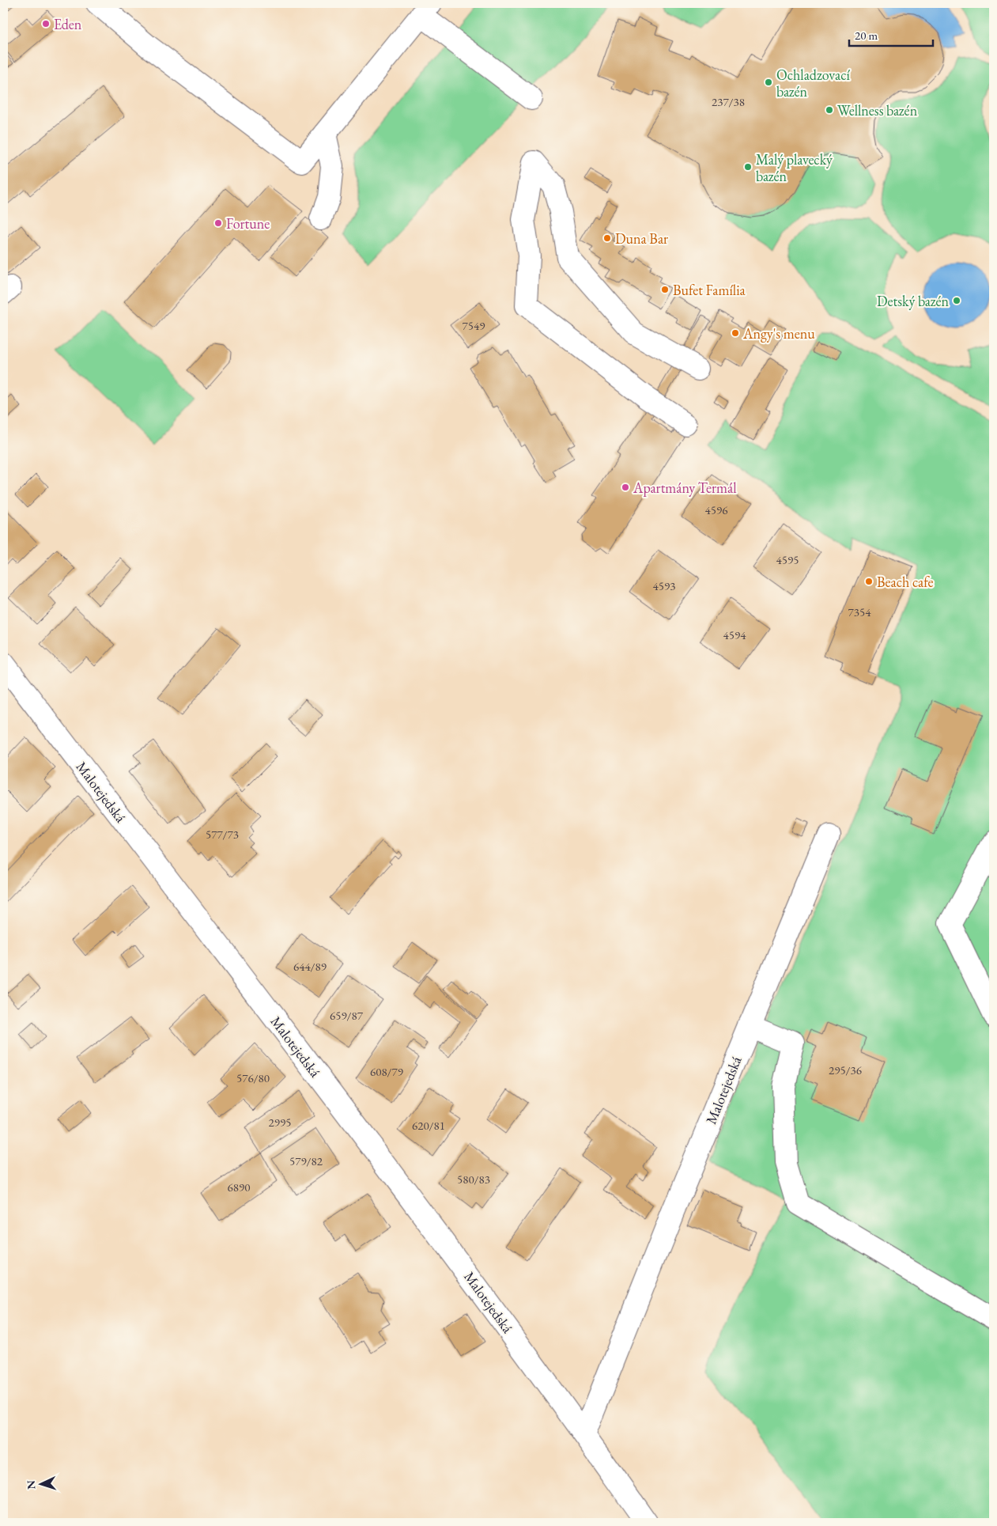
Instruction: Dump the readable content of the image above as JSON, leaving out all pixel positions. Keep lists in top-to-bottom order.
{
  "streets": {
    "street": ["Malotejedská"]
  },
  "places": [
    "Eden",
    "Ochladzovací bazén",
    "Wellness bazén",
    "Malý plavecký bazén",
    "Fortune",
    "Duna Bar",
    "Bufet Família",
    "Detský bazén",
    "Angy's menu",
    "Apartmány Termál",
    "Beach cafe"
  ],
  "house_numbers": [
    "237/38",
    "7549",
    "4596",
    "4595",
    "4593",
    "7354",
    "4594",
    "577/73",
    "644/89",
    "659/87",
    "295/36",
    "608/79",
    "576/80",
    "2995",
    "620/81",
    "579/82",
    "580/83",
    "6890"
  ],
  "scale_bar": "20 m",
  "north": "left"
}
